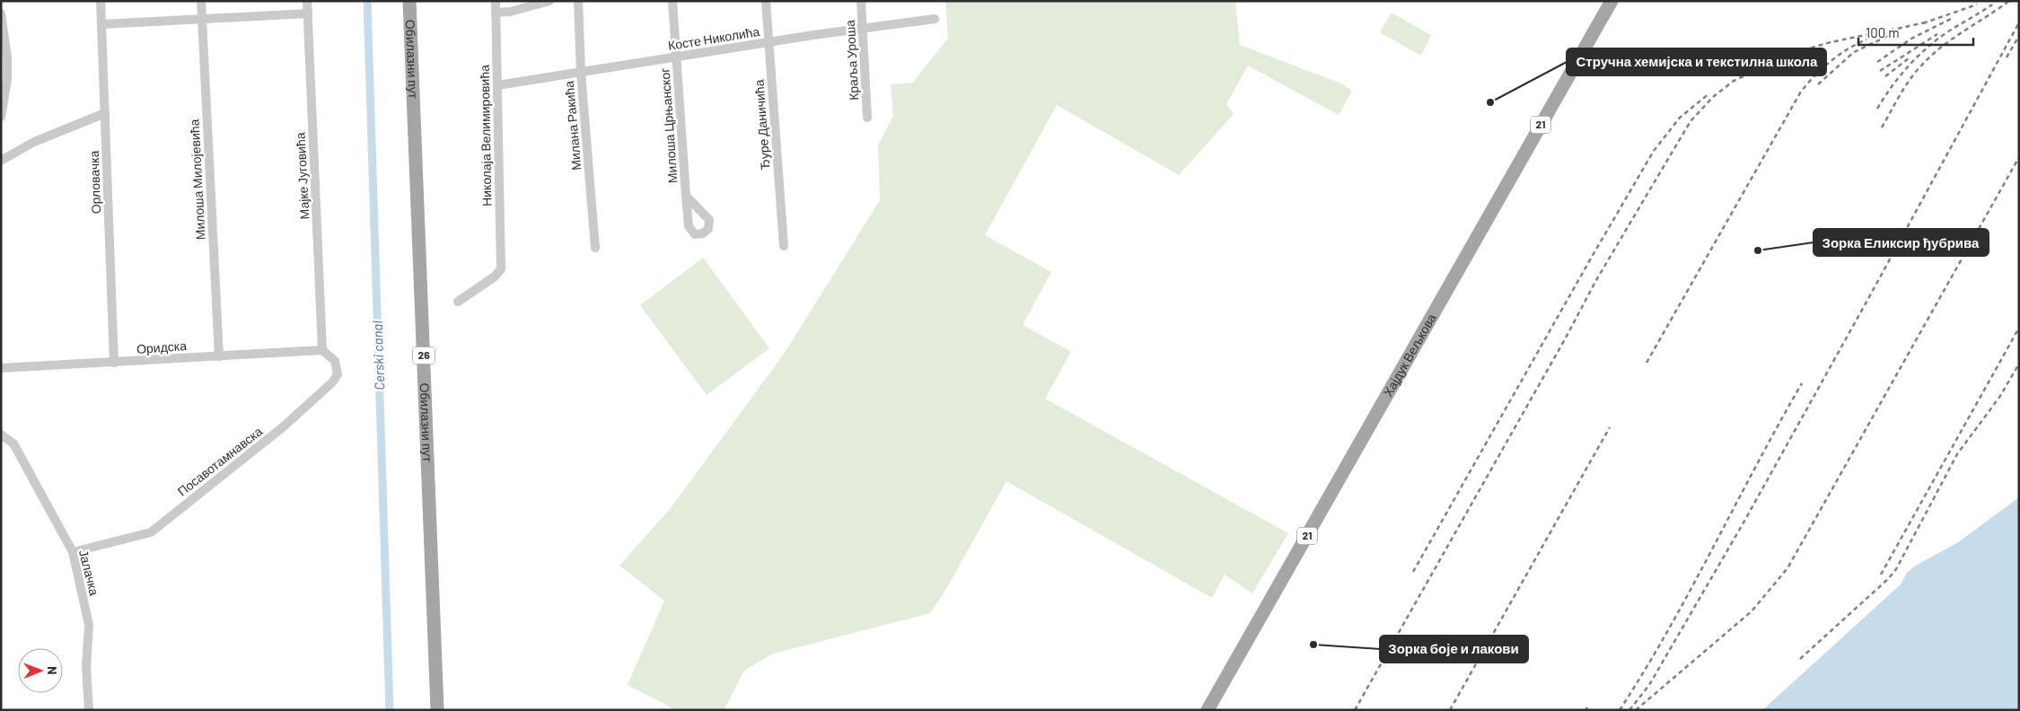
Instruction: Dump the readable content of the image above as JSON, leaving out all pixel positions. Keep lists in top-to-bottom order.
{
  "streets": {
    "main road": [
      "Обилазни пут",
      "21",
      "26",
      "Хајдук Вељкова"
    ],
    "street": [
      "Косте Николића",
      "Краља Уроша",
      "Ђуре Даничића",
      "Милана Ракића",
      "Милоша Црњанског",
      "Николаја Велимировића",
      "Мајке Југовића",
      "Милоша Милојевића",
      "Орловачка",
      "Оридска",
      "Посавотамнавска",
      "Јалачка"
    ]
  },
  "crossings": [
    ["Косте Николића", "Краља Уроша"],
    ["Косте Николића", "Ђуре Даничића"],
    ["Косте Николића", "Милана Ракића"],
    ["Косте Николића", "Милоша Црњанског"],
    ["Косте Николића", "Николаја Велимировића"],
    ["Мајке Југовића", "Оридска"],
    ["Мајке Југовића", "Посавотамнавска"],
    ["Милоша Милојевића", "Оридска"],
    ["Орловачка", "Оридска"],
    ["Оридска", "Посавотамнавска"],
    ["Посавотамнавска", "Јалачка"]
  ],
  "water": ["Cerski canal"],
  "places": ["Стручна хемијска и текстилна школа", "Зорка Еликсир ђубрива", "Зорка боје и лакови"],
  "scale_bar": "100 m",
  "north": "right"
}
